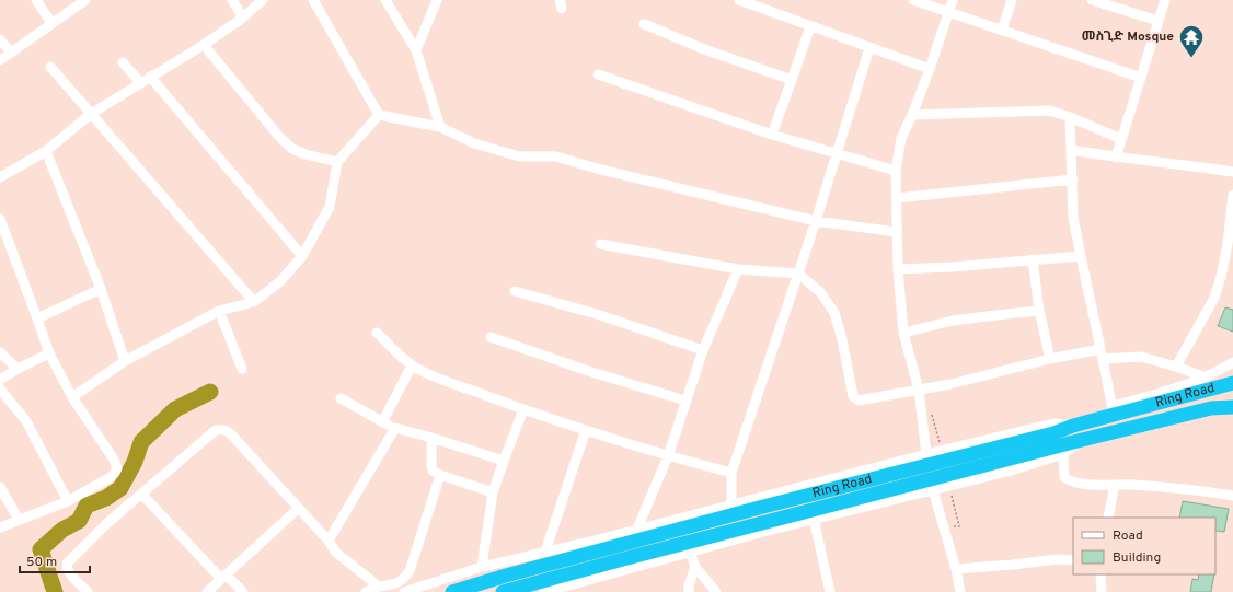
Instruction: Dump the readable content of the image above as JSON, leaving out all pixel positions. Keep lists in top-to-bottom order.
{
  "streets": {
    "highway": ["Ring Road"]
  },
  "places": {
    "temple": ["መስጊድ Mosque"]
  },
  "legend": ["Road", "Building"],
  "scale_bar": "50 m"
}
